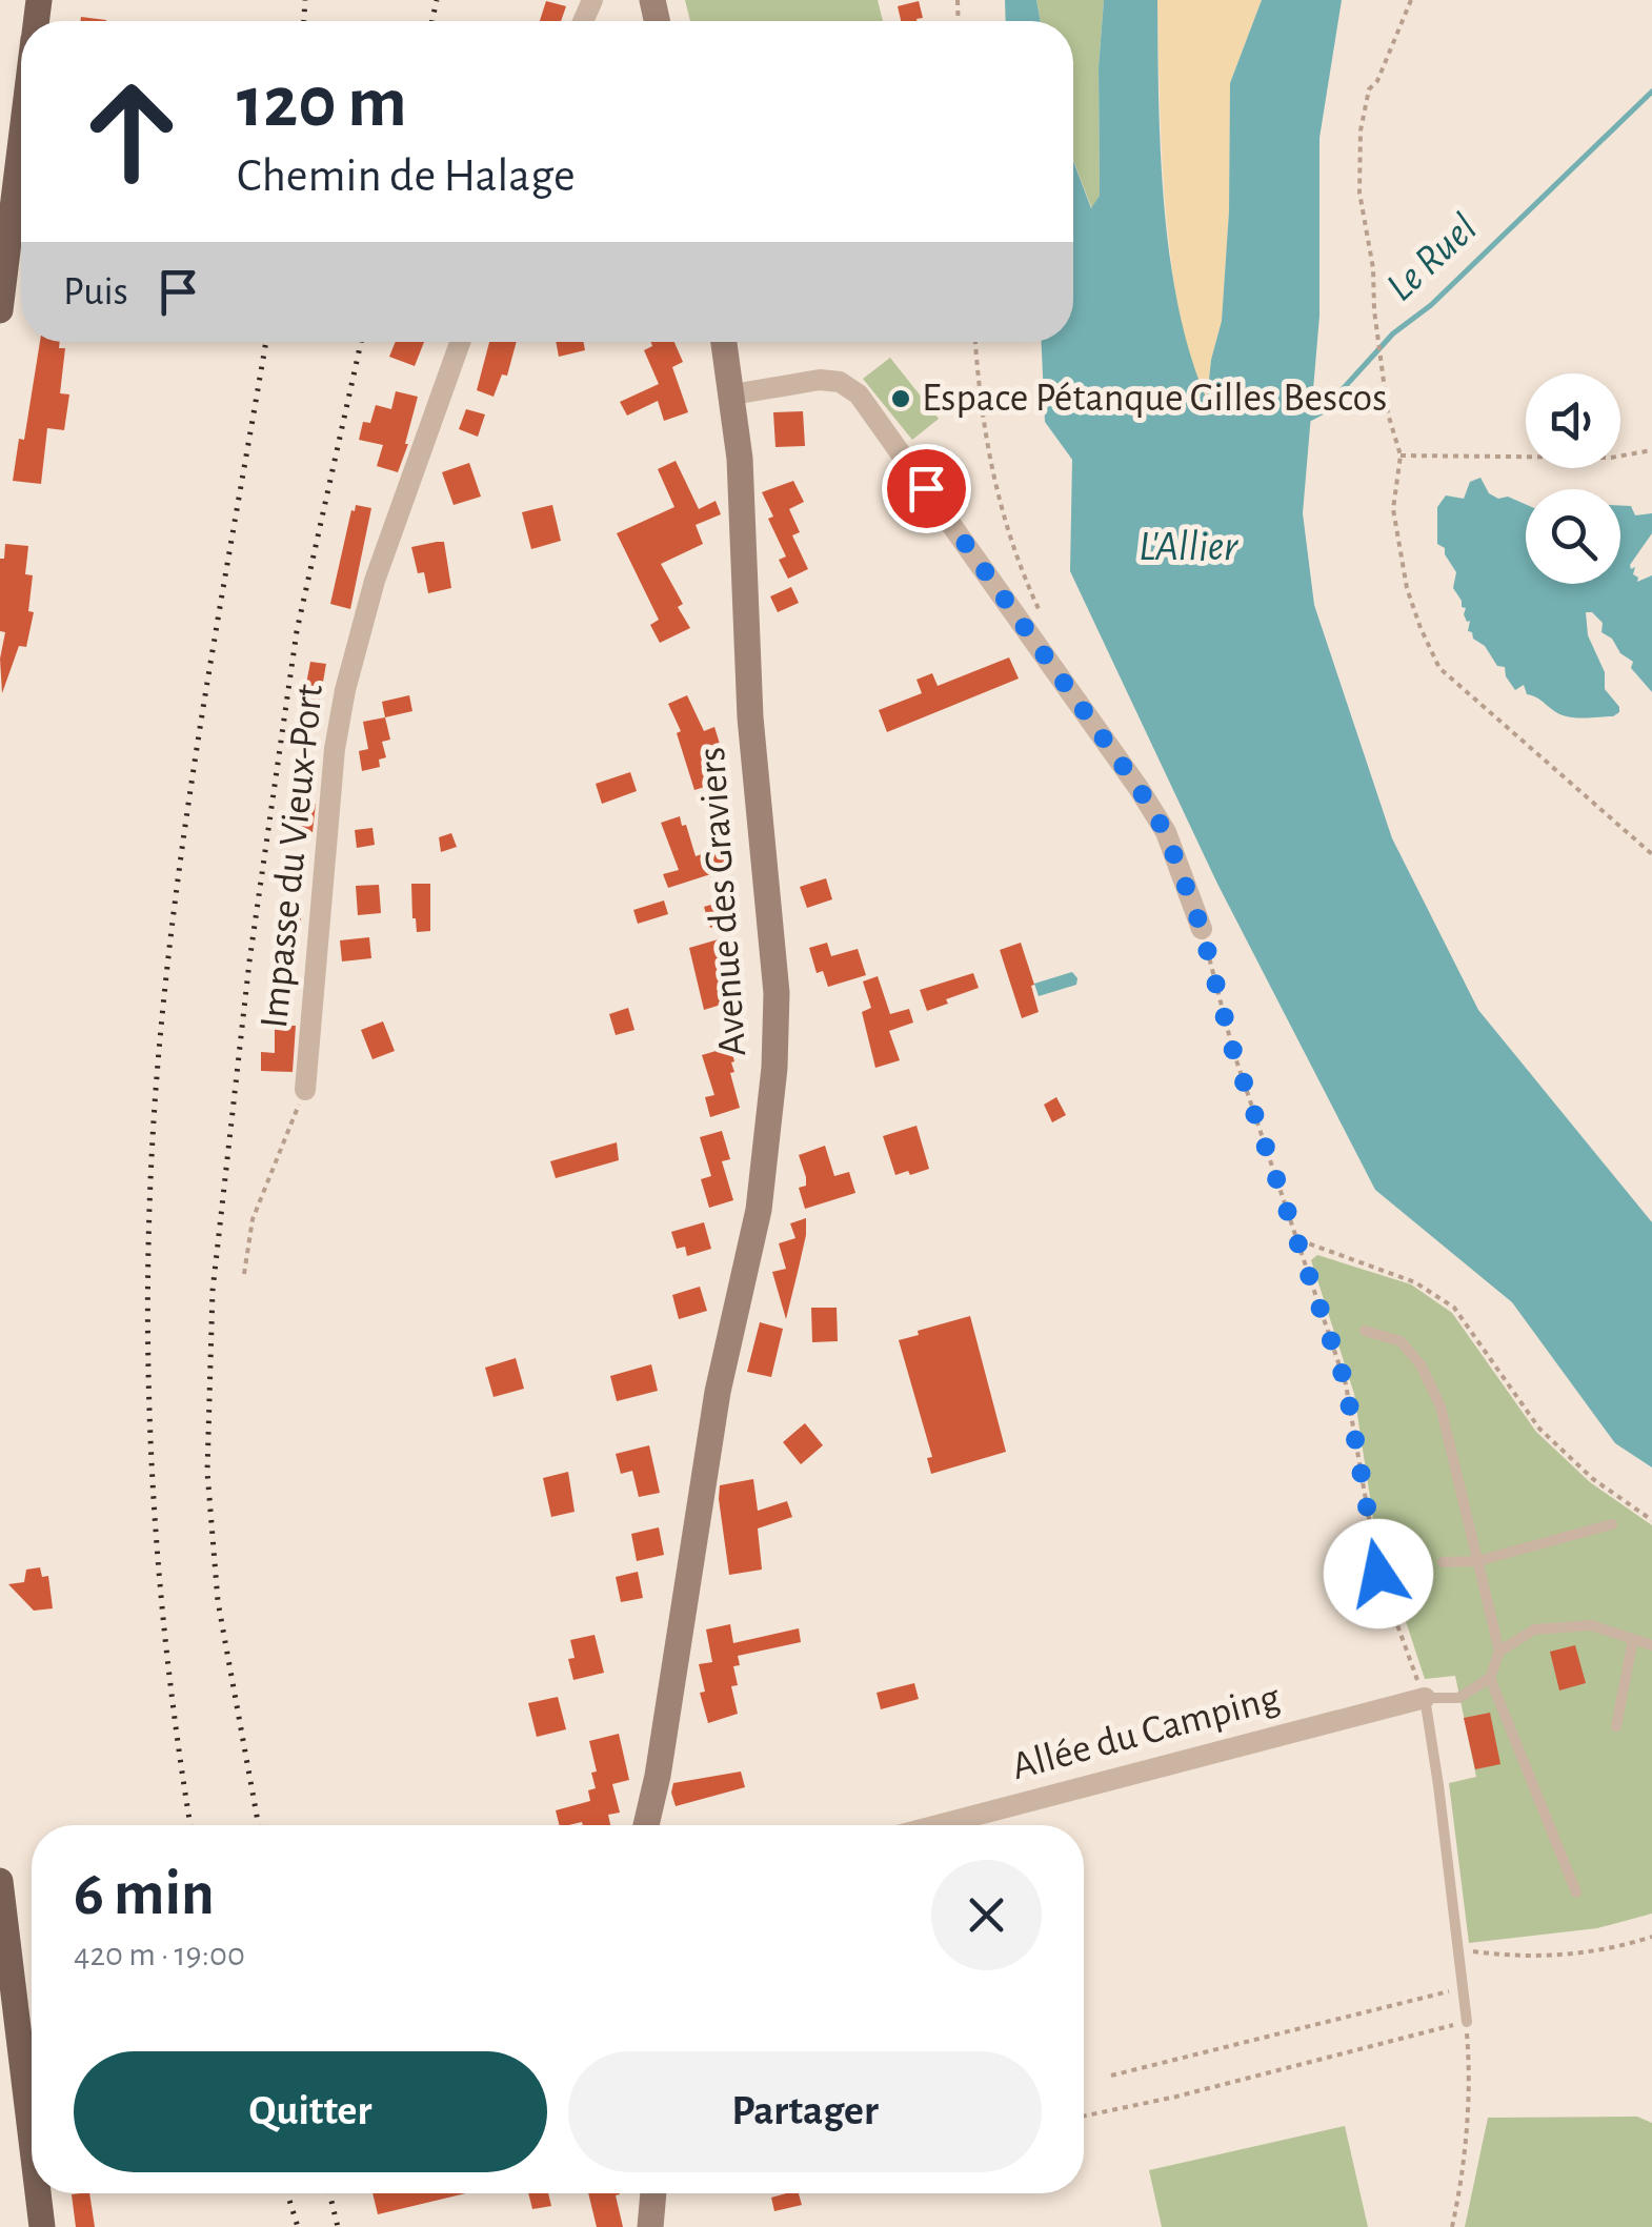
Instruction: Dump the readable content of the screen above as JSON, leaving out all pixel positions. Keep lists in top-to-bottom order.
{
  "streets": {
    "street": ["Impasse du Vieux-Port", "Avenue des Graviers", "Allée du Camping"]
  },
  "water": ["Le Ruel", "L'Allier"],
  "places": ["Espace Pétanque Gilles Bescos"],
  "page": {
    "turn": ["120 m", "Chemin de Halage"],
    "then": "Puis",
    "heading": ["6 min", "420 m · 19:00"],
    "buttons": ["Quitter", "Partager"]
  }
}
